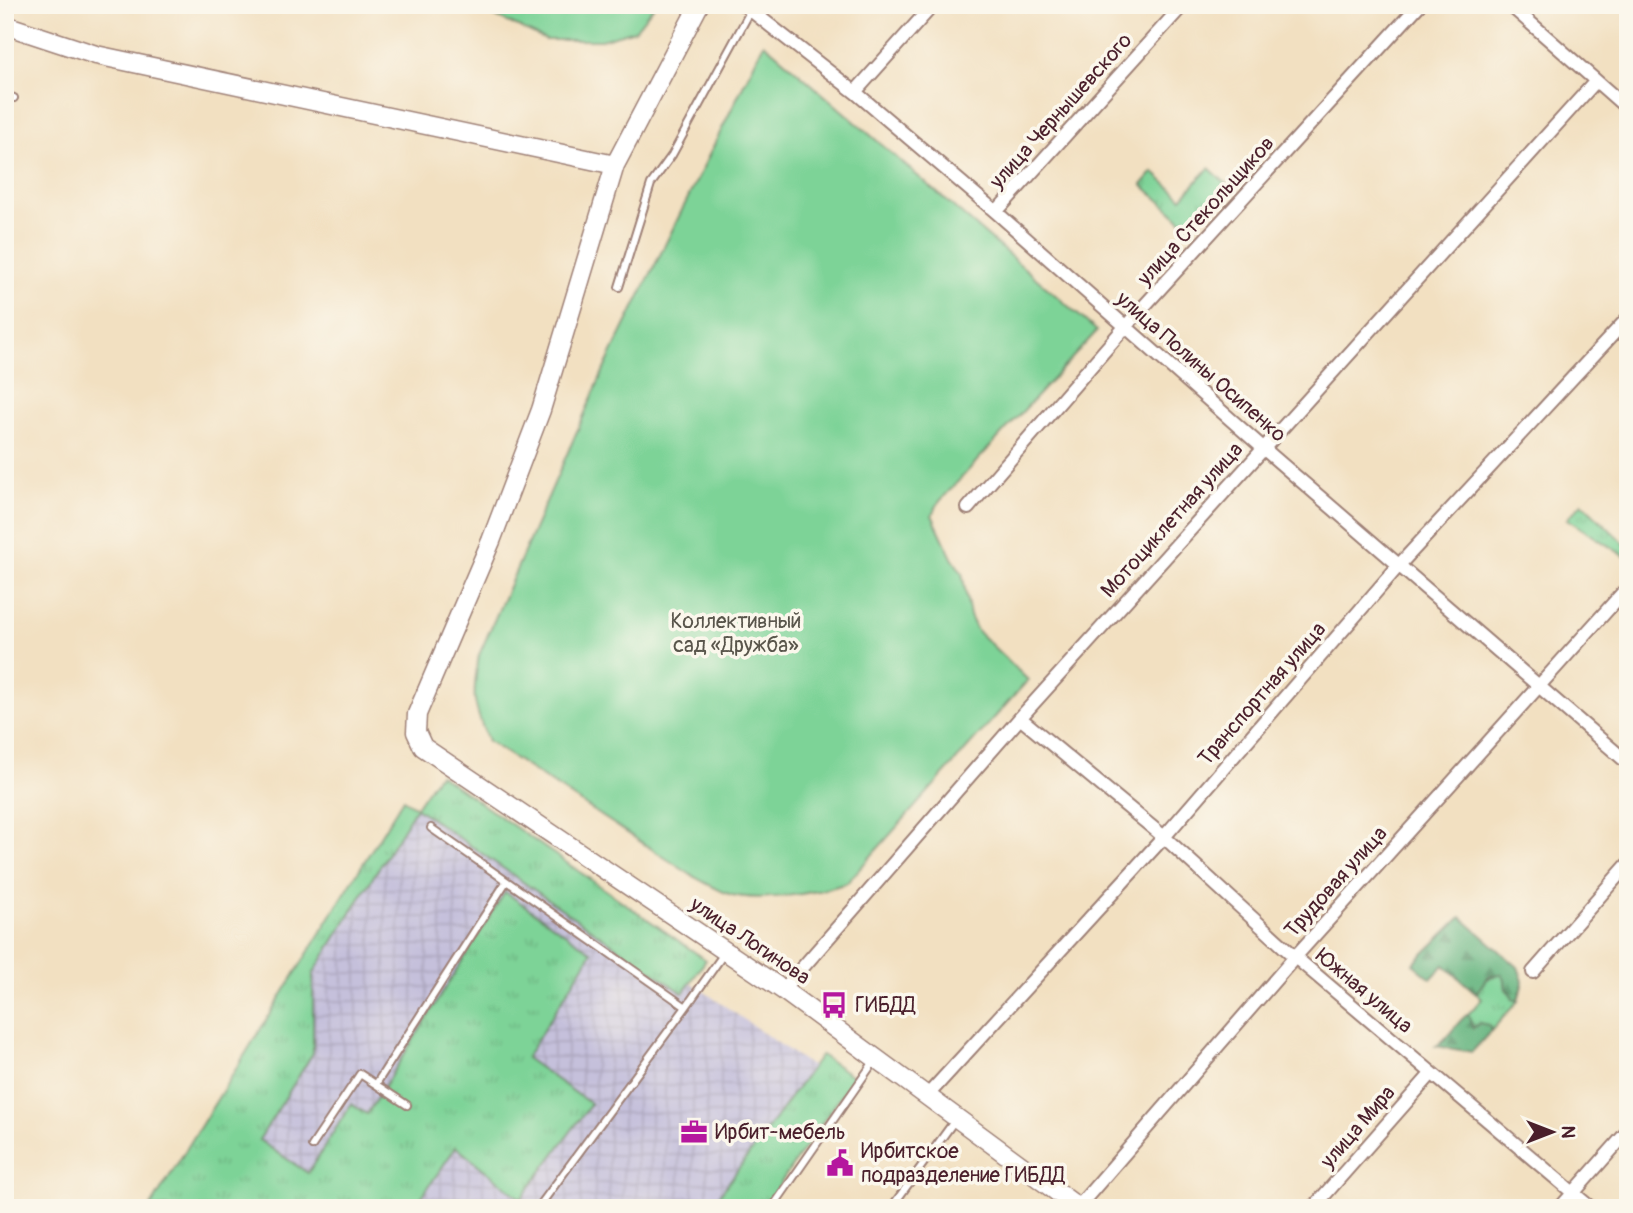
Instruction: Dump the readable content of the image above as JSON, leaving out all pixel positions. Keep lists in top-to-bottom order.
{
  "streets": {
    "street": [
      "улица Чернышевского",
      "улица Стекольщиков",
      "улица Полины Осипенко",
      "Мотоциклетная улица",
      "Транспортная улица",
      "Трудовая улица",
      "улица Логинова",
      "Южная улица",
      "улица Мира"
    ]
  },
  "crossings": [
    ["улица Чернышевского", "улица Полины Осипенко"],
    ["улица Стекольщиков", "улица Полины Осипенко"],
    ["улица Полины Осипенко", "Мотоциклетная улица"],
    ["улица Полины Осипенко", "Транспортная улица"],
    ["улица Полины Осипенко", "Трудовая улица"],
    ["Мотоциклетная улица", "улица Логинова"],
    ["Мотоциклетная улица", "Южная улица"],
    ["Транспортная улица", "улица Логинова"],
    ["Транспортная улица", "Южная улица"],
    ["Трудовая улица", "улица Логинова"],
    ["Трудовая улица", "Южная улица"],
    ["Южная улица", "улица Мира"]
  ],
  "parks": ["Коллективный сад «Дружба»"],
  "places": {
    "bus stop": ["ГИБДД"],
    "office": ["Ирбит-мебель"],
    "public building": ["Ирбитское подразделение ГИБДД"]
  },
  "north": "right"
}
